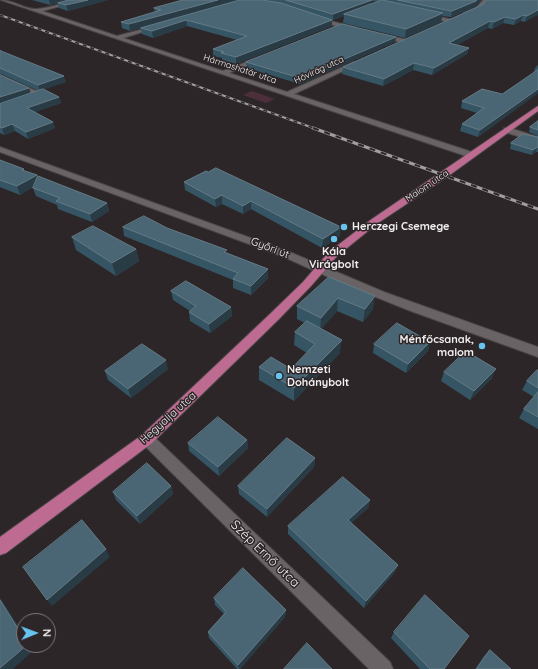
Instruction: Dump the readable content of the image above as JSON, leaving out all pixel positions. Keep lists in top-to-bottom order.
{
  "streets": {
    "main road": ["Malom utca", "Hegyalja utca"],
    "street": [
      "Hármashatár utca",
      "Hóvirág utca",
      "Győri út",
      "Szép Ernő utca"
    ]
  },
  "crossings": [
    ["Hármashatár utca", "Hóvirág utca"],
    ["Hármashatár utca", "Malom utca"],
    ["Malom utca", "Győri út"],
    ["Malom utca", "Hegyalja utca"],
    ["Győri út", "Hegyalja utca"],
    ["Hegyalja utca", "Szép Ernő utca"]
  ],
  "places": [
    "Herczegi Csemege",
    "Kála Virágbolt",
    "Ménfőcsanak, malom",
    "Nemzeti Dohánybolt"
  ],
  "north": "right"
}
